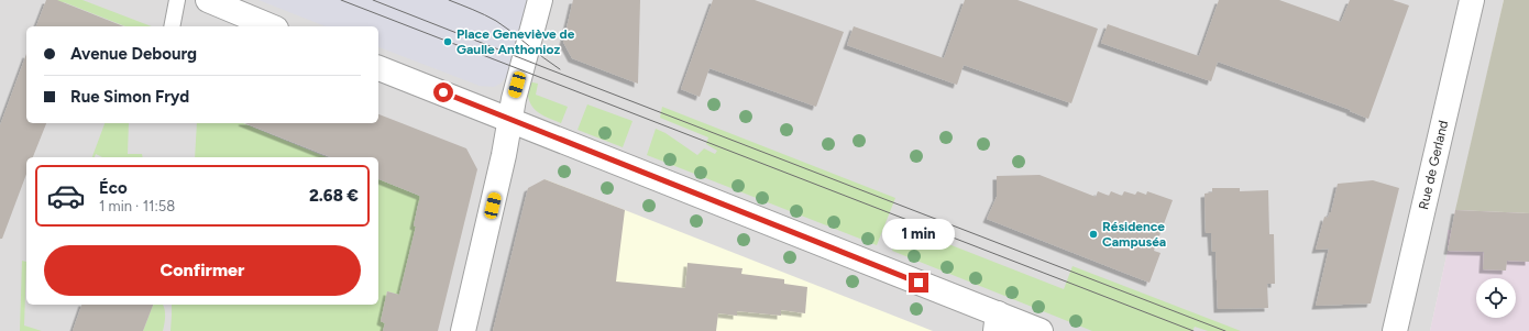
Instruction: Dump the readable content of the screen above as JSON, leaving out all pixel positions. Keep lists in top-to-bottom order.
{
  "streets": {
    "street": ["Rue de Gerland"]
  },
  "places": ["Place Geneviève de Gaulle Anthonioz", "Résidence Campuséa"],
  "page": {
    "banner": ["Avenue Debourg", "Rue Simon Fryd"],
    "list": [
      {
        "name": "Éco",
        "note": "1 min · 11:58",
        "value": "2.68 €"
      }
    ],
    "bubble": "1 min",
    "buttons": "Confirmer"
  }
}
